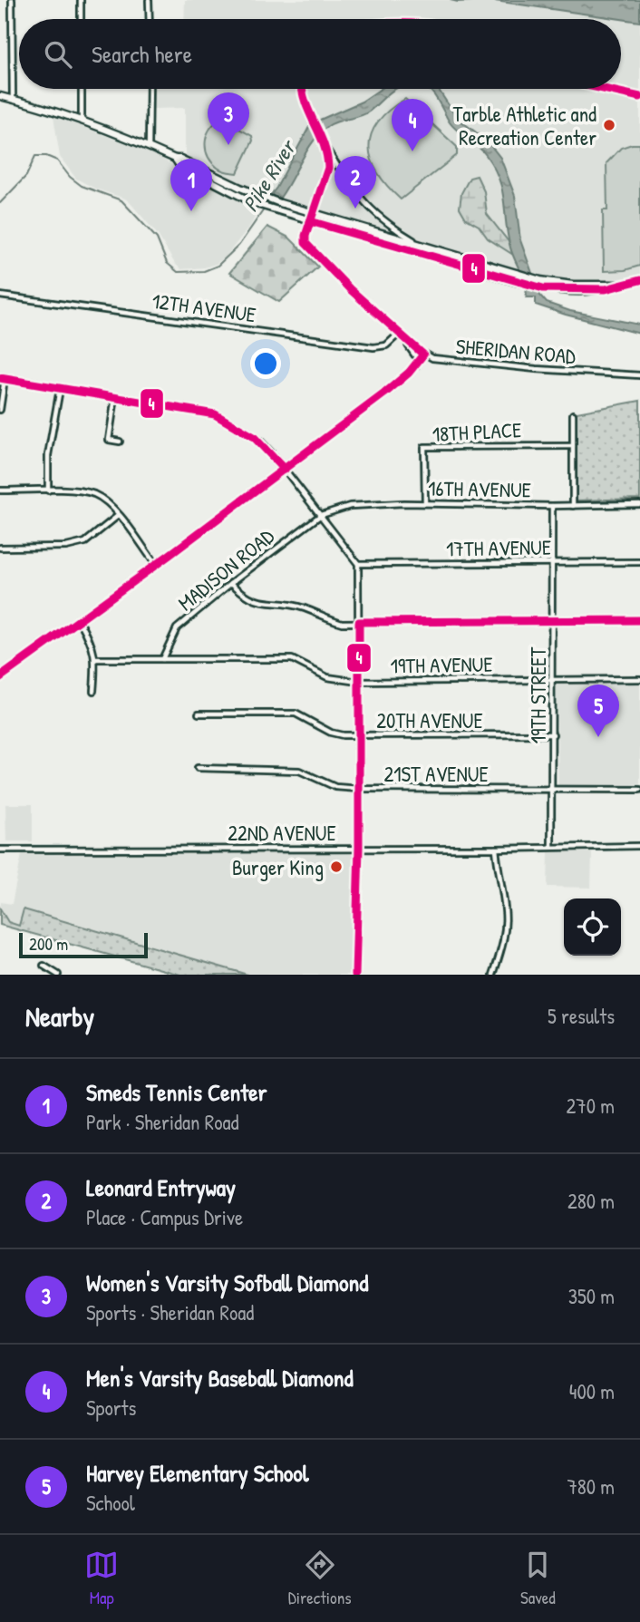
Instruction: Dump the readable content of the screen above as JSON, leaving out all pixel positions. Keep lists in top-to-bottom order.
{
  "streets": {
    "street": [
      "12TH AVENUE",
      "SHERIDAN ROAD",
      "18TH PLACE",
      "16TH AVENUE",
      "17TH AVENUE",
      "MADISON ROAD",
      "19TH AVENUE",
      "19TH STREET",
      "20TH AVENUE",
      "21ST AVENUE",
      "22ND AVENUE"
    ]
  },
  "crossings": [
    ["12TH AVENUE", "SHERIDAN ROAD"],
    ["18TH PLACE", "16TH AVENUE"],
    ["16TH AVENUE", "MADISON ROAD"],
    ["16TH AVENUE", "19TH STREET"],
    ["17TH AVENUE", "19TH STREET"],
    ["MADISON ROAD", "19TH AVENUE"],
    ["19TH AVENUE", "19TH STREET"],
    ["19TH STREET", "20TH AVENUE"],
    ["19TH STREET", "21ST AVENUE"],
    ["19TH STREET", "22ND AVENUE"]
  ],
  "water": ["Pike River"],
  "places": ["Tarble Athletic and Recreation Center", "Burger King"],
  "lines": ["transit line 4"],
  "scale_bar": "200 m",
  "page": {
    "search": "Search here",
    "pins": [
      "3",
      "4",
      "2",
      "1",
      "5"
    ],
    "scale": "200 m",
    "heading": ["Nearby", "5 results"],
    "list": [
      {
        "mark": "1",
        "name": "Smeds Tennis Center",
        "note": "Park · Sheridan Road",
        "value": "270 m"
      },
      {
        "mark": "2",
        "name": "Leonard Entryway",
        "note": "Place · Campus Drive",
        "value": "280 m"
      },
      {
        "mark": "3",
        "name": "Women's Varsity Sofball Diamond",
        "note": "Sports · Sheridan Road",
        "value": "350 m"
      },
      {
        "mark": "4",
        "name": "Men's Varsity Baseball Diamond",
        "note": "Sports",
        "value": "400 m"
      },
      {
        "mark": "5",
        "name": "Harvey Elementary School",
        "note": "School",
        "value": "780 m"
      }
    ],
    "nav": ["Map", "Directions", "Saved"]
  }
}
